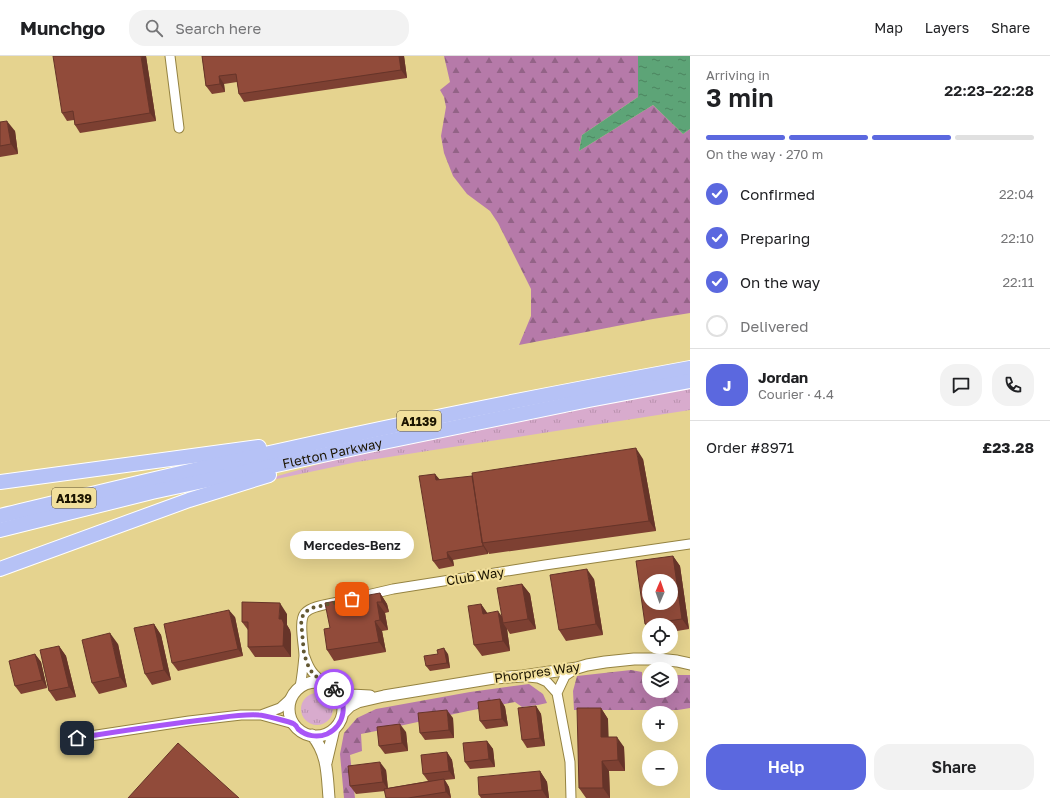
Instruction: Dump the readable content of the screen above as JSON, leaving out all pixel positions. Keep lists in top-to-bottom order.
{
  "streets": {
    "highway": ["A1139", "Fletton Parkway"],
    "street": ["Club Way", "Phorpres Way"]
  },
  "crossings": [
    ["Club Way", "Phorpres Way"]
  ],
  "places": ["Mercedes-Benz"],
  "north": "top",
  "page": {
    "header": "Munchgo",
    "search": "Search here",
    "nav": ["Map", "Layers", "Share"],
    "heading": ["3 min", "Arriving in", "22:23–22:28"],
    "panel": [
      "Jordan",
      "Courier · 4.4",
      "Order #8971",
      "£23.28"
    ],
    "bar": "On the way · 270 m",
    "list": [
      ["Confirmed", "22:04"],
      ["Preparing", "22:10"],
      ["On the way", "22:11"],
      "Delivered"
    ],
    "round": "J",
    "bubble": "Mercedes-Benz",
    "map_buttons": ["+", "−"],
    "buttons": ["Help", "Share"]
  }
}
